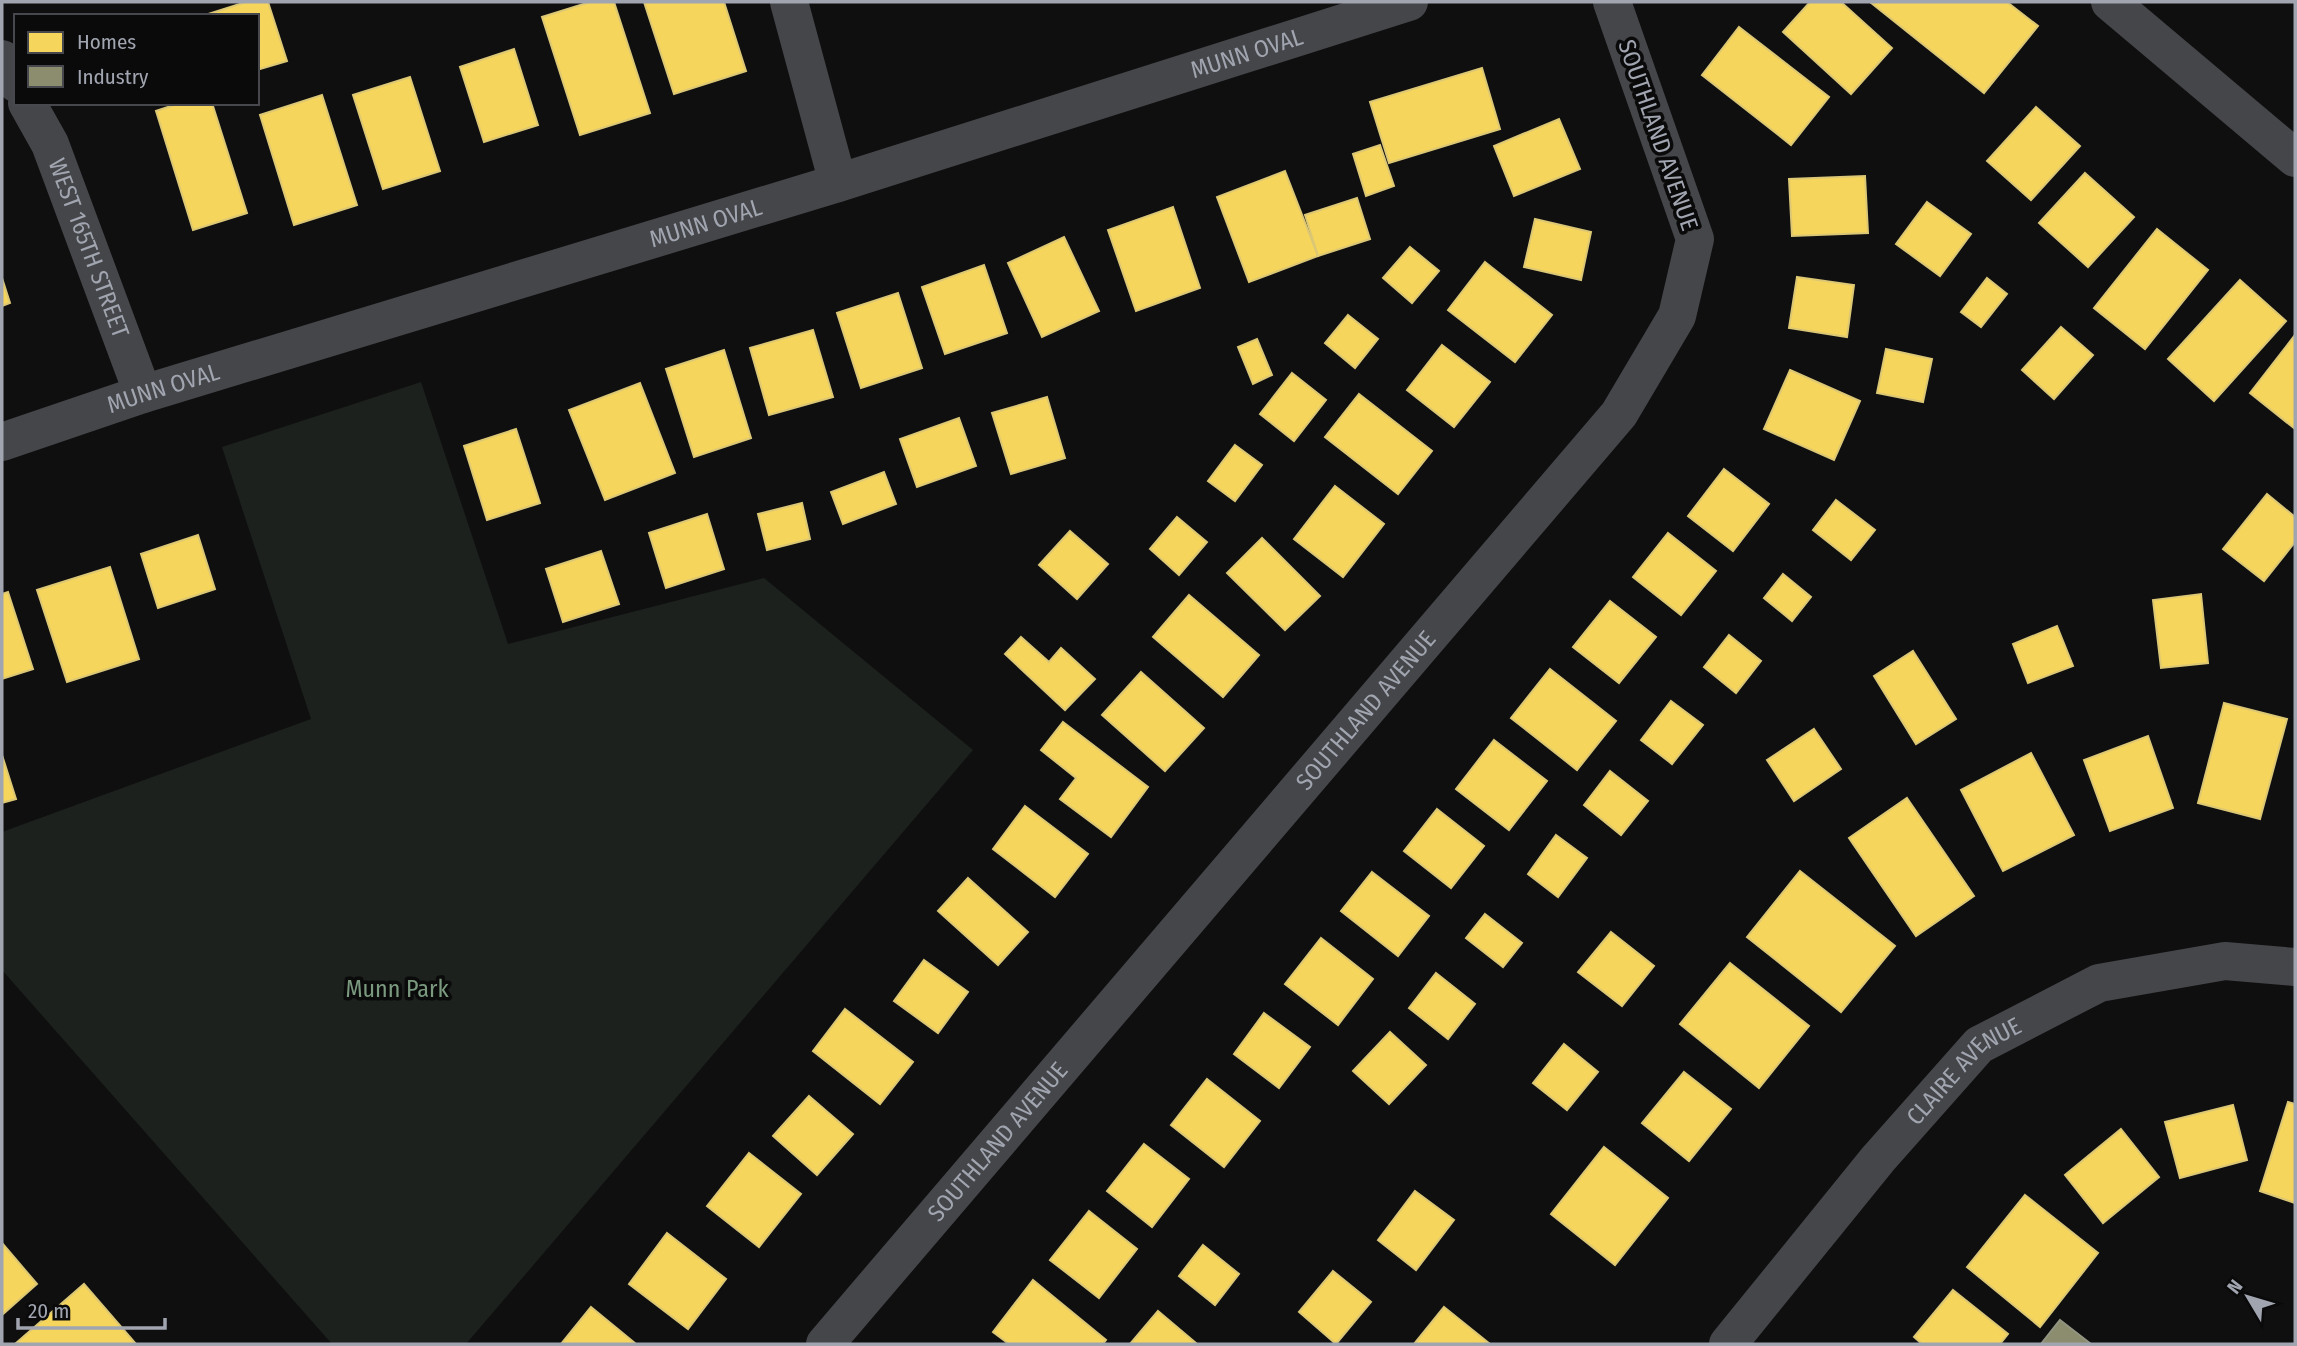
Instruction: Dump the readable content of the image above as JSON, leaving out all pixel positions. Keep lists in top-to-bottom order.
{
  "streets": {
    "street": [
      "MUNN OVAL",
      "SOUTHLAND AVENUE",
      "WEST 165TH STREET",
      "CLAIRE AVENUE"
    ]
  },
  "crossings": [
    ["MUNN OVAL", "WEST 165TH STREET"]
  ],
  "parks": ["Munn Park"],
  "legend": ["Homes", "Industry"],
  "scale_bar": "20 m",
  "north": "top left"
}
